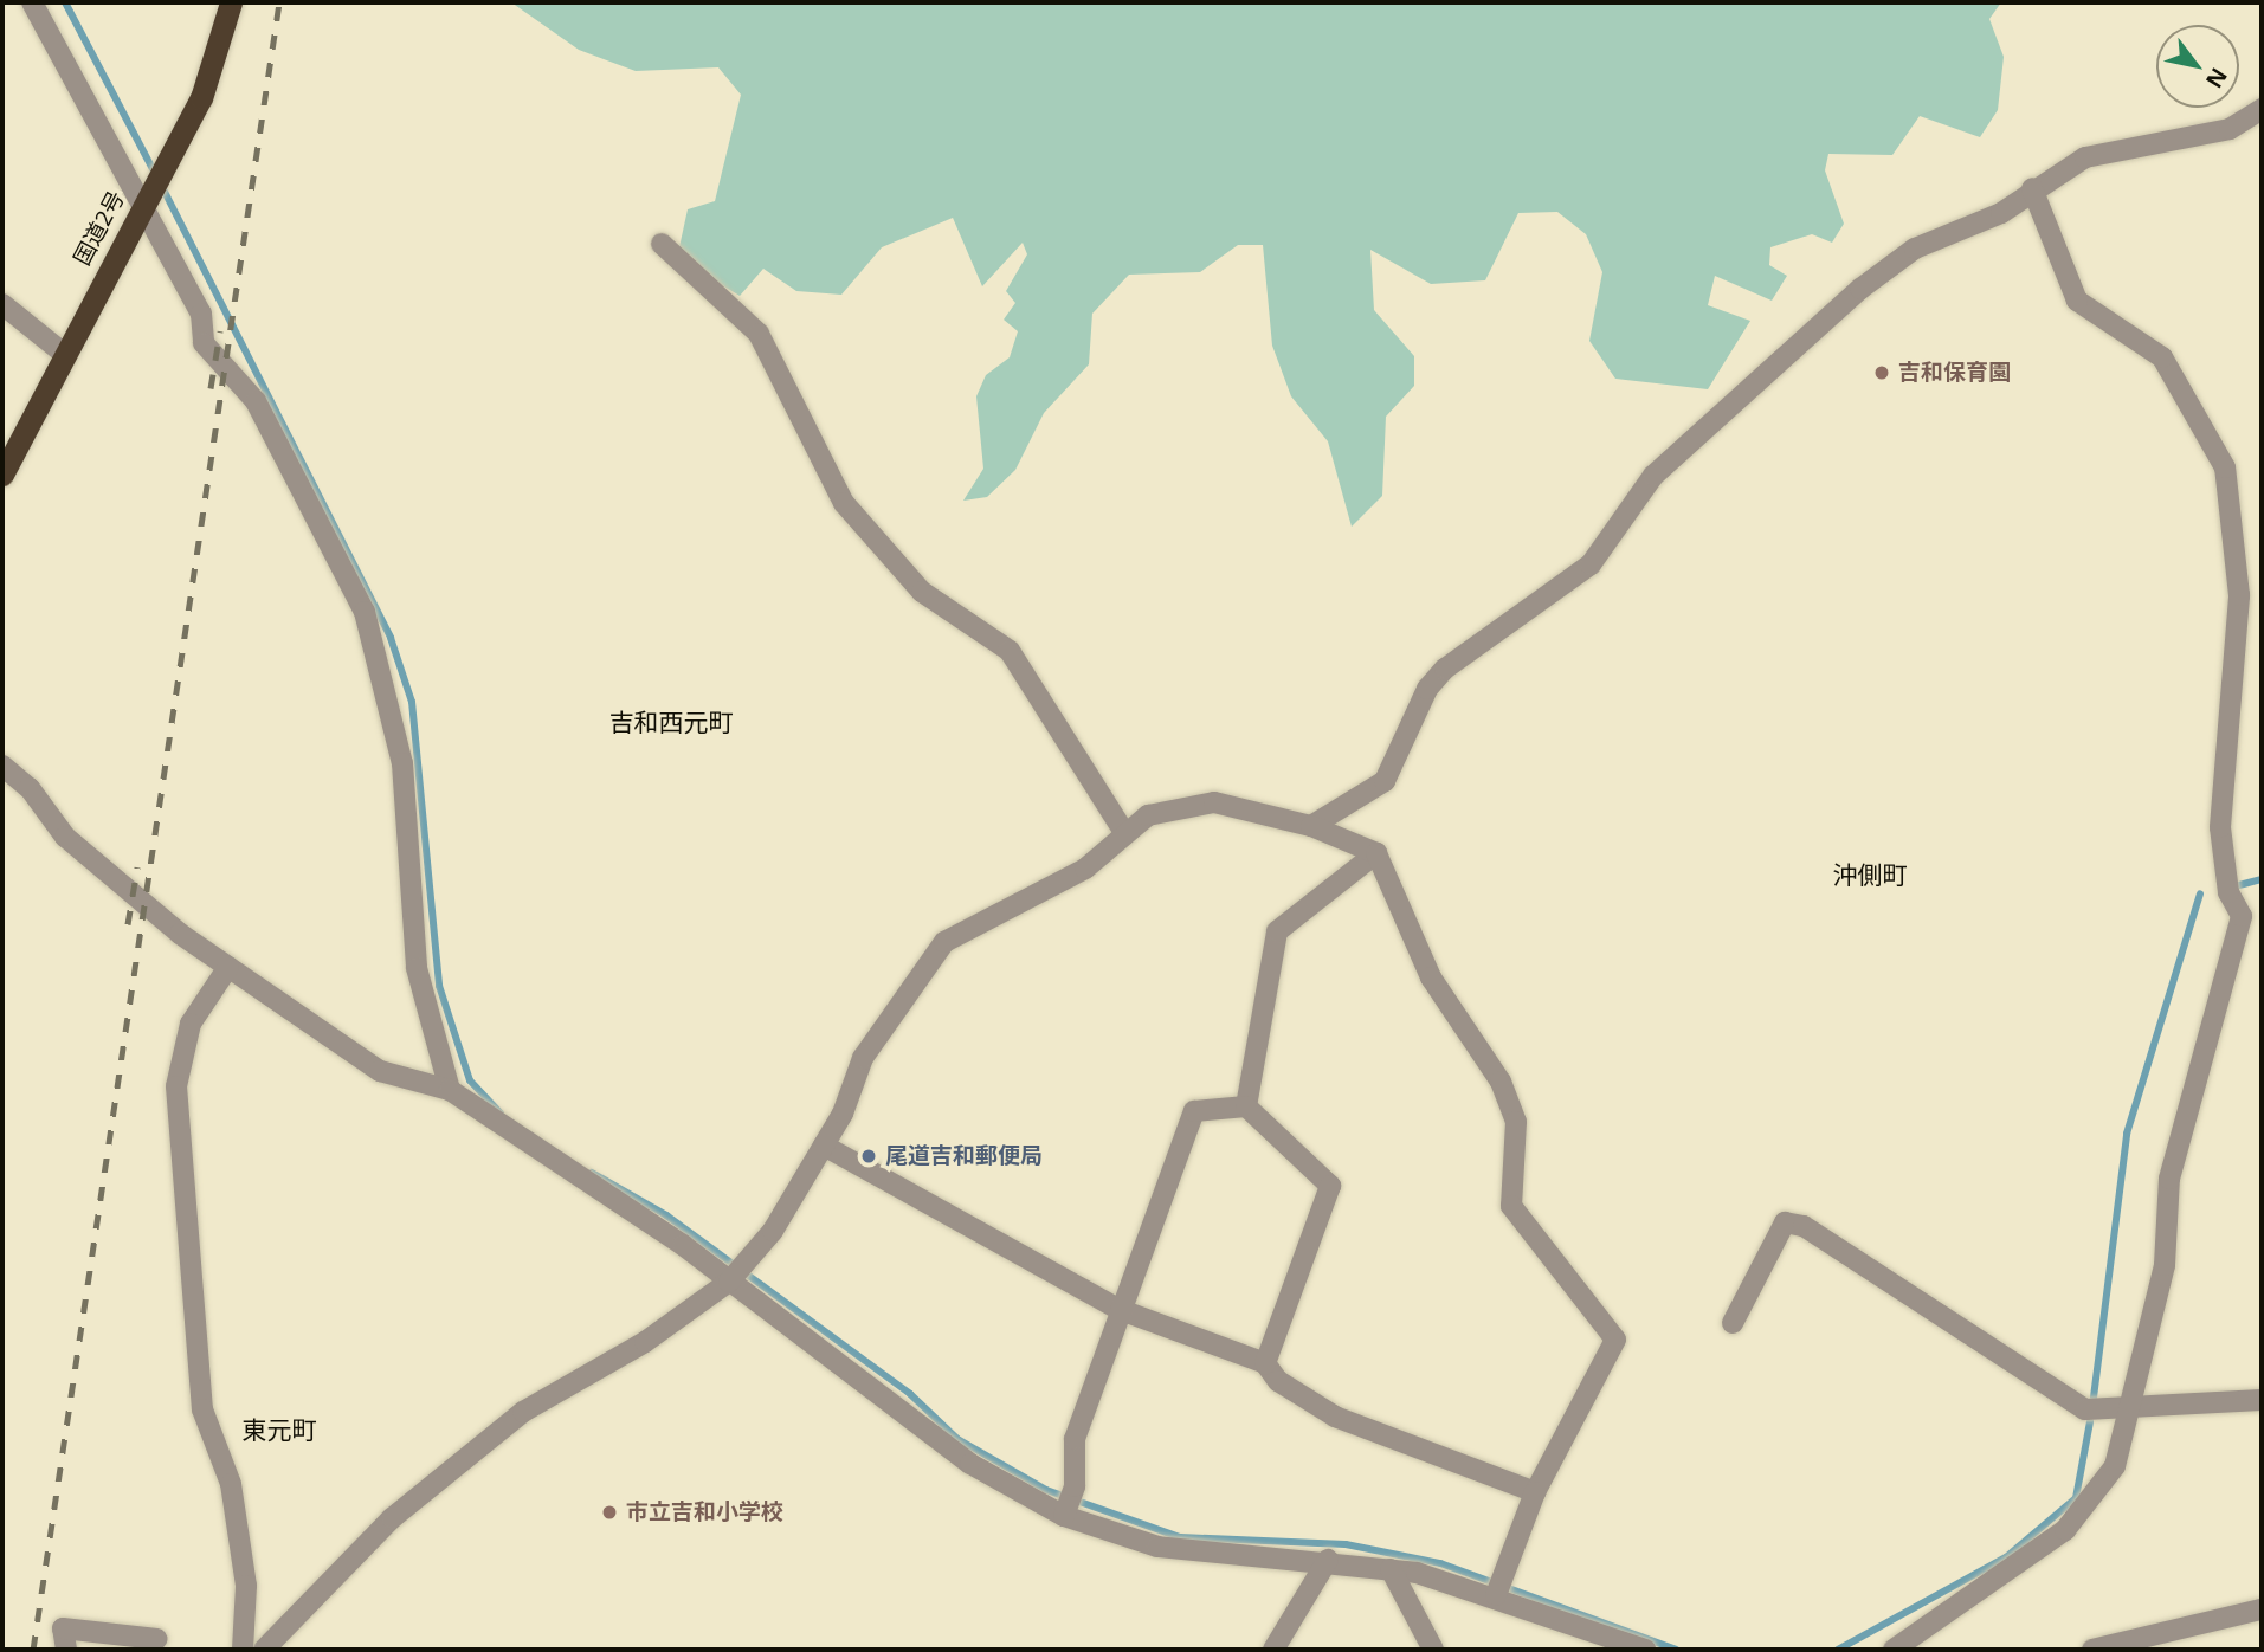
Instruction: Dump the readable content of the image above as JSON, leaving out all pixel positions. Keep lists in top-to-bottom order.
{
  "streets": {
    "highway": ["国道2号"]
  },
  "districts": ["吉和西元町", "沖側町", "東元町"],
  "places": ["吉和保育園", "尾道吉和郵便局", "市立吉和小学校"],
  "north": "bottom right"
}
